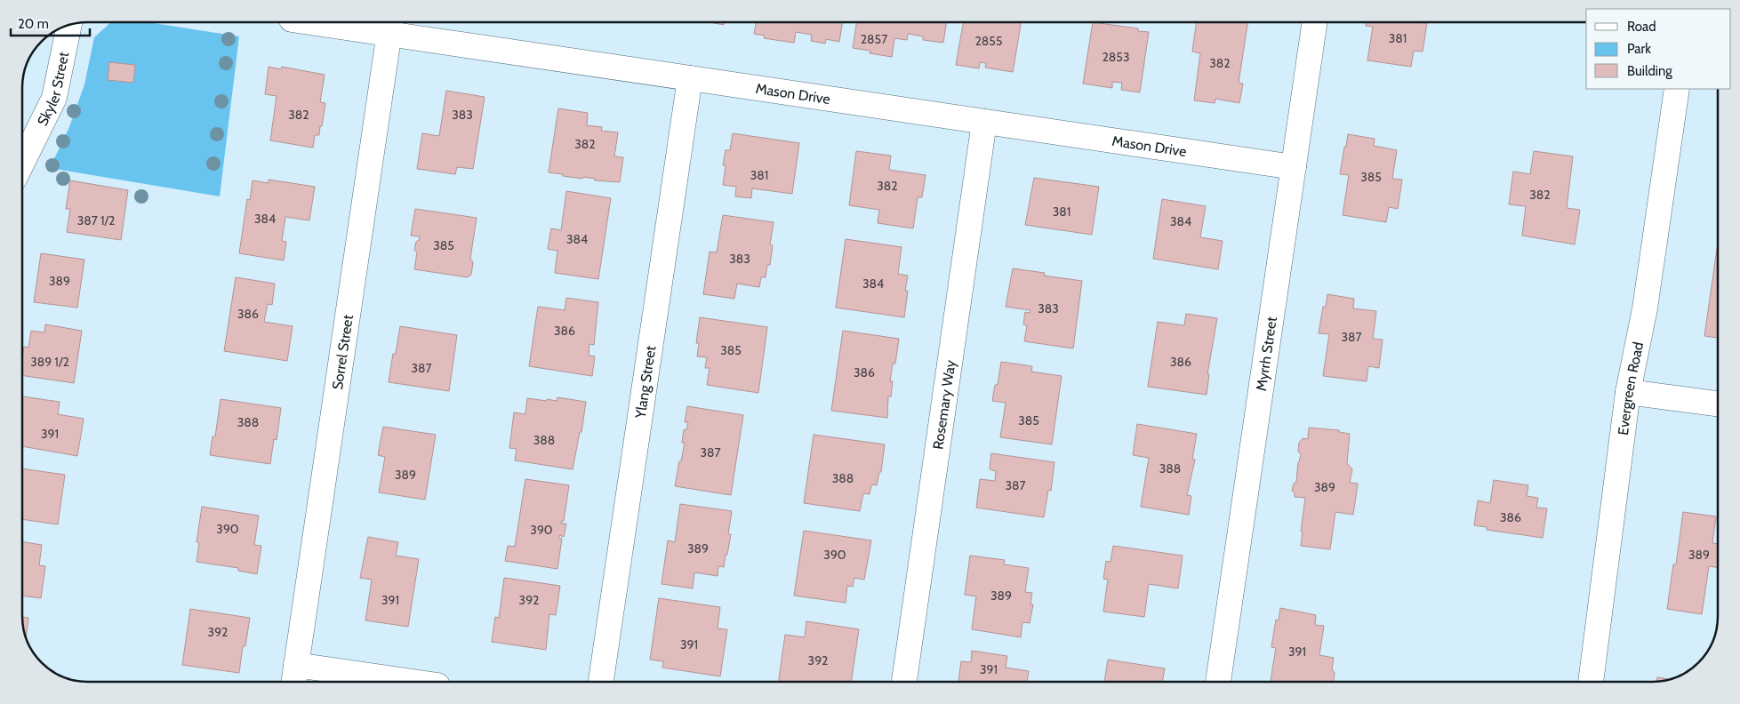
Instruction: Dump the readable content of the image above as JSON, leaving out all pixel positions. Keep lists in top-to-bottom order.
{
  "streets": {
    "street": [
      "Skyler Street",
      "Mason Drive",
      "Sorrel Street",
      "Myrrh Street",
      "Ylang Street",
      "Evergreen Road",
      "Rosemary Way"
    ]
  },
  "crossings": [
    ["Mason Drive", "Sorrel Street"],
    ["Mason Drive", "Myrrh Street"],
    ["Mason Drive", "Ylang Street"],
    ["Mason Drive", "Rosemary Way"]
  ],
  "house_numbers": [
    "381",
    "2857",
    "2855",
    "2853",
    "382",
    "382",
    "383",
    "382",
    "381",
    "385",
    "382",
    "382",
    "381",
    "384",
    "387 1/2",
    "384",
    "384",
    "385",
    "383",
    "389",
    "384",
    "383",
    "386",
    "386",
    "387",
    "385",
    "389 1/2",
    "386",
    "387",
    "386",
    "385",
    "388",
    "391",
    "388",
    "387",
    "388",
    "389",
    "388",
    "387",
    "389",
    "386",
    "390",
    "390",
    "389",
    "390",
    "389",
    "389",
    "391",
    "392",
    "392",
    "391",
    "391",
    "392",
    "391"
  ],
  "legend": ["Road", "Park", "Building"],
  "scale_bar": "20 m"
}
